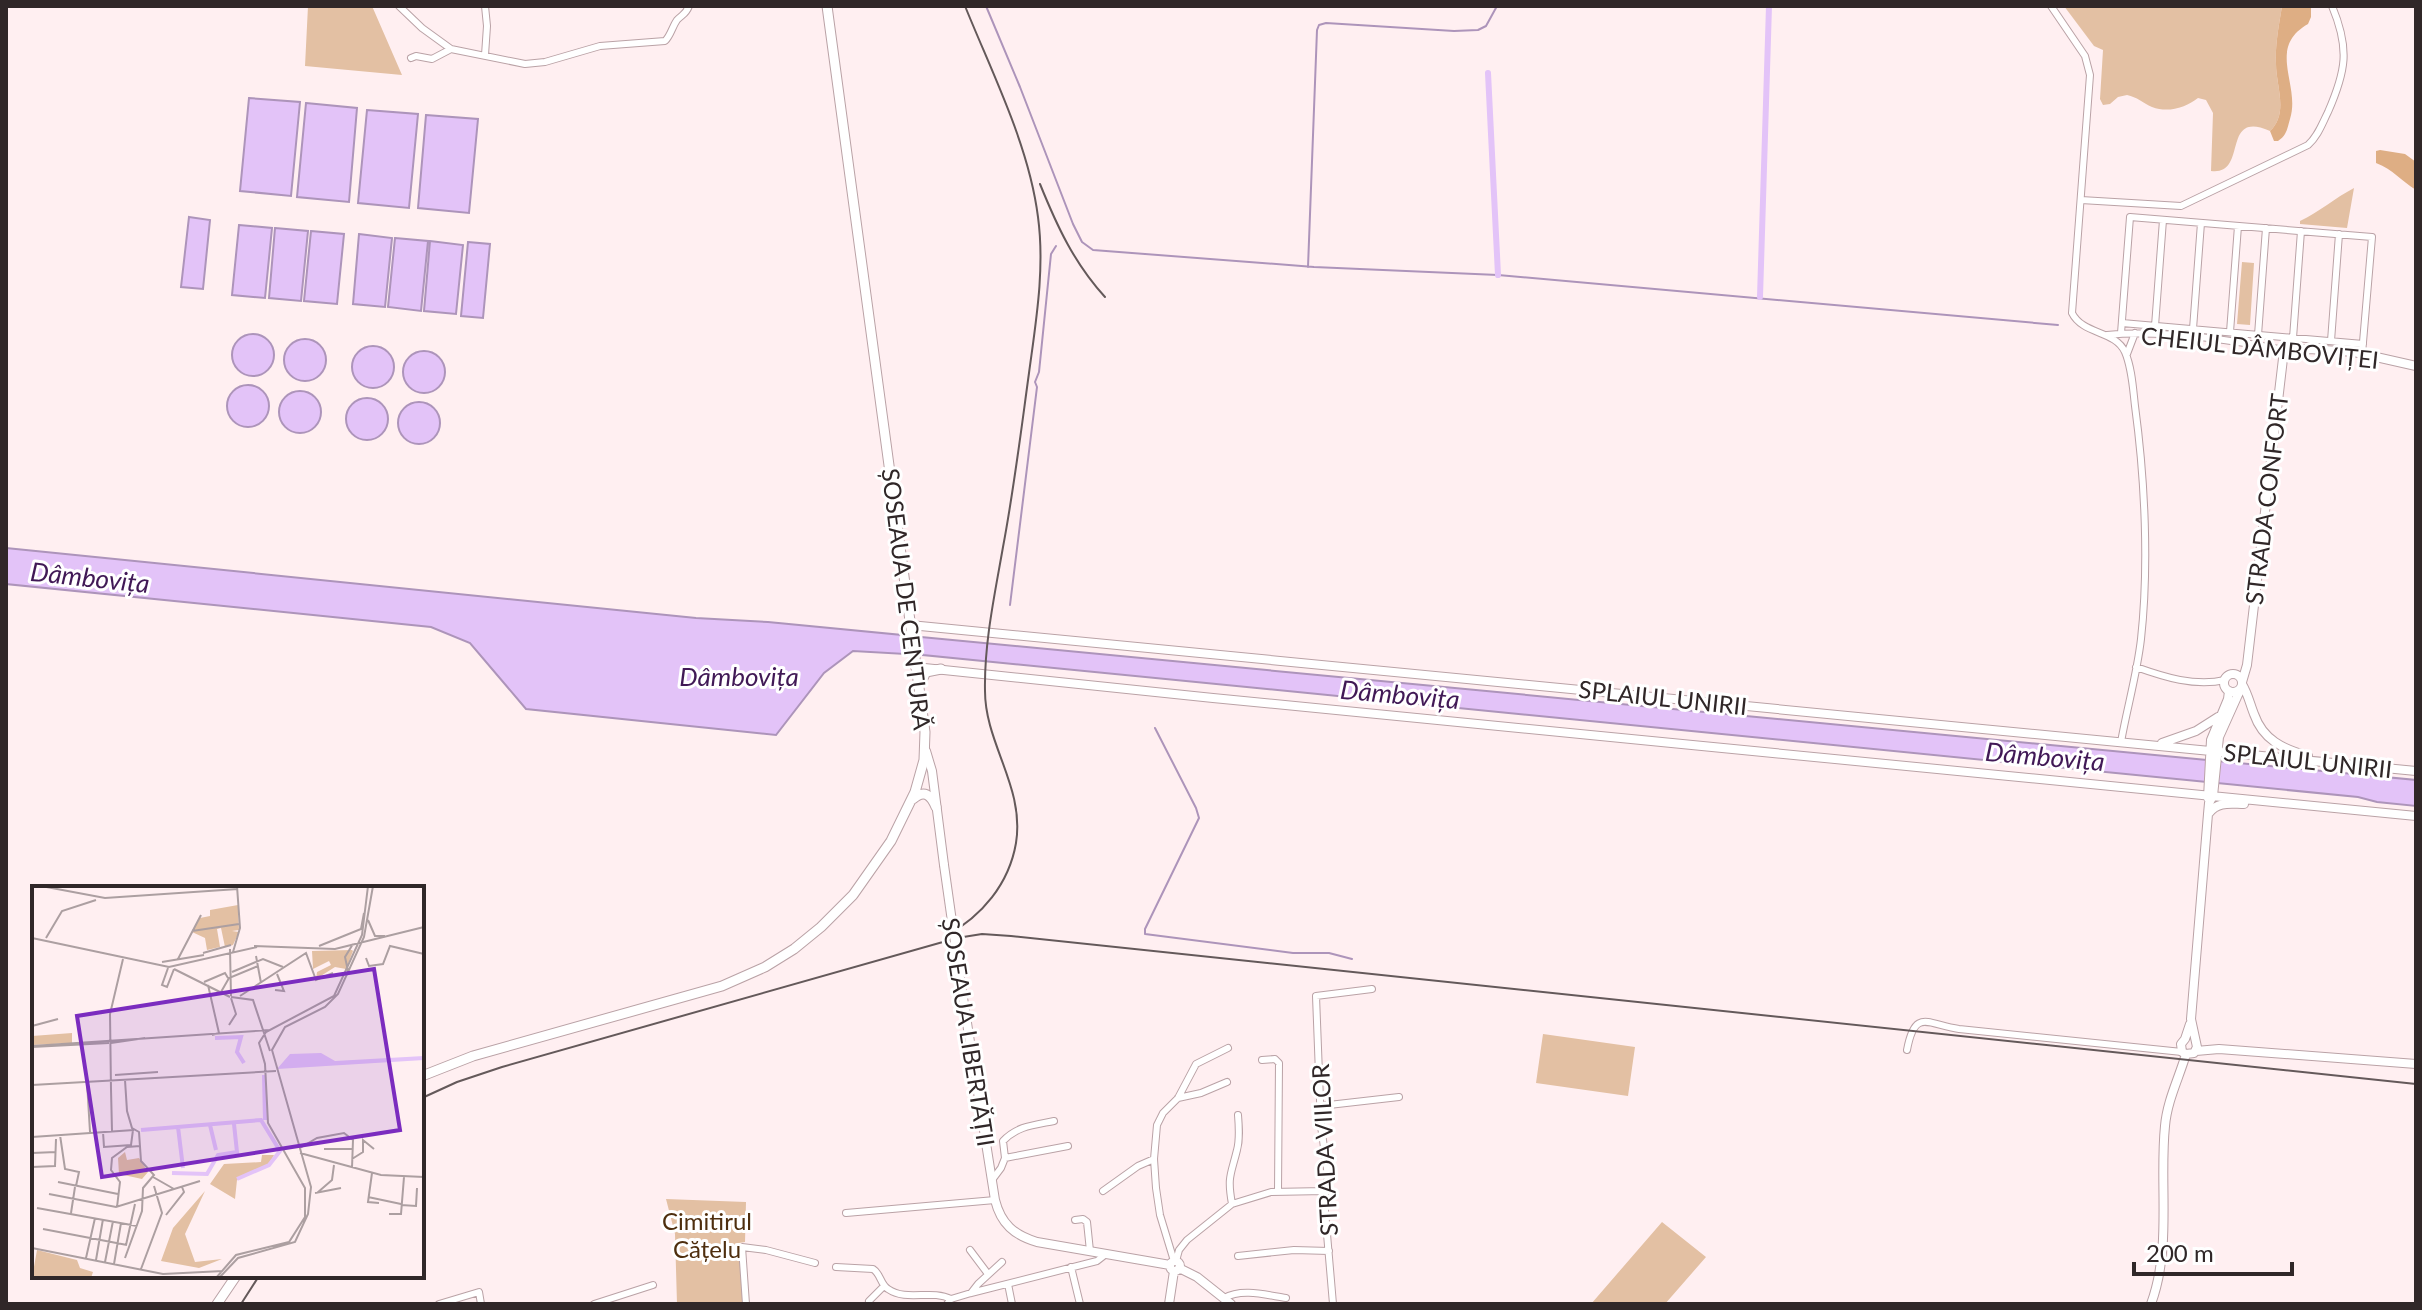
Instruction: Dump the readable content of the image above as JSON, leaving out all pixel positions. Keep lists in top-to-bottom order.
{
  "streets": {
    "main road": [
      "CHEIUL DÂMBOVIȚEI",
      "STRADA CONFORT",
      "ȘOSEAUA DE CENTURĂ",
      "SPLAIUL UNIRII",
      "ȘOSEAUA LIBERTĂȚII"
    ],
    "street": ["STRADA VIILOR"]
  },
  "crossings": [
    ["CHEIUL DÂMBOVIȚEI", "STRADA CONFORT"],
    ["STRADA CONFORT", "SPLAIUL UNIRII"],
    ["ȘOSEAUA DE CENTURĂ", "SPLAIUL UNIRII"],
    ["ȘOSEAUA DE CENTURĂ", "ȘOSEAUA LIBERTĂȚII"]
  ],
  "water": ["Dâmbovița"],
  "parks": ["Cimitirul Cățelu"],
  "scale_bar": "200 m"
}
